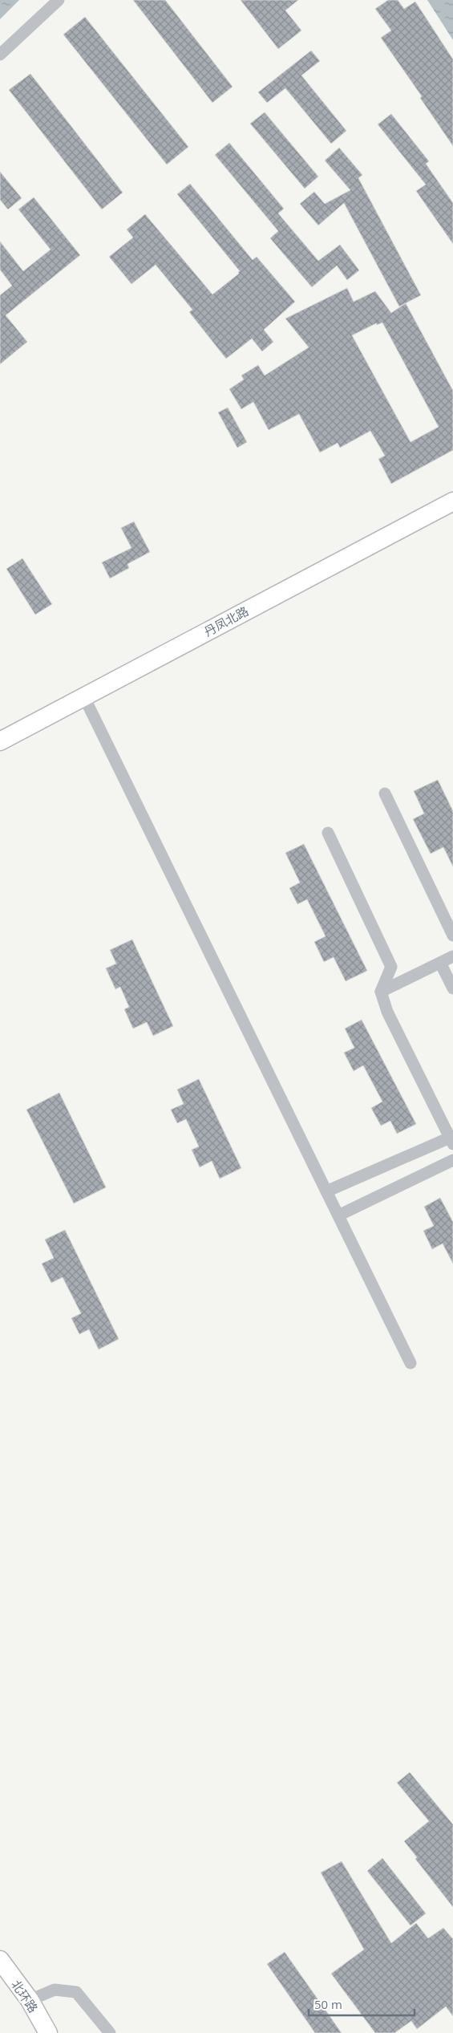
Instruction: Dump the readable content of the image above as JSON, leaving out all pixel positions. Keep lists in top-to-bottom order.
{
  "streets": {
    "main road": ["丹凤北路", "北环路"]
  },
  "scale_bar": "50 m"
}
